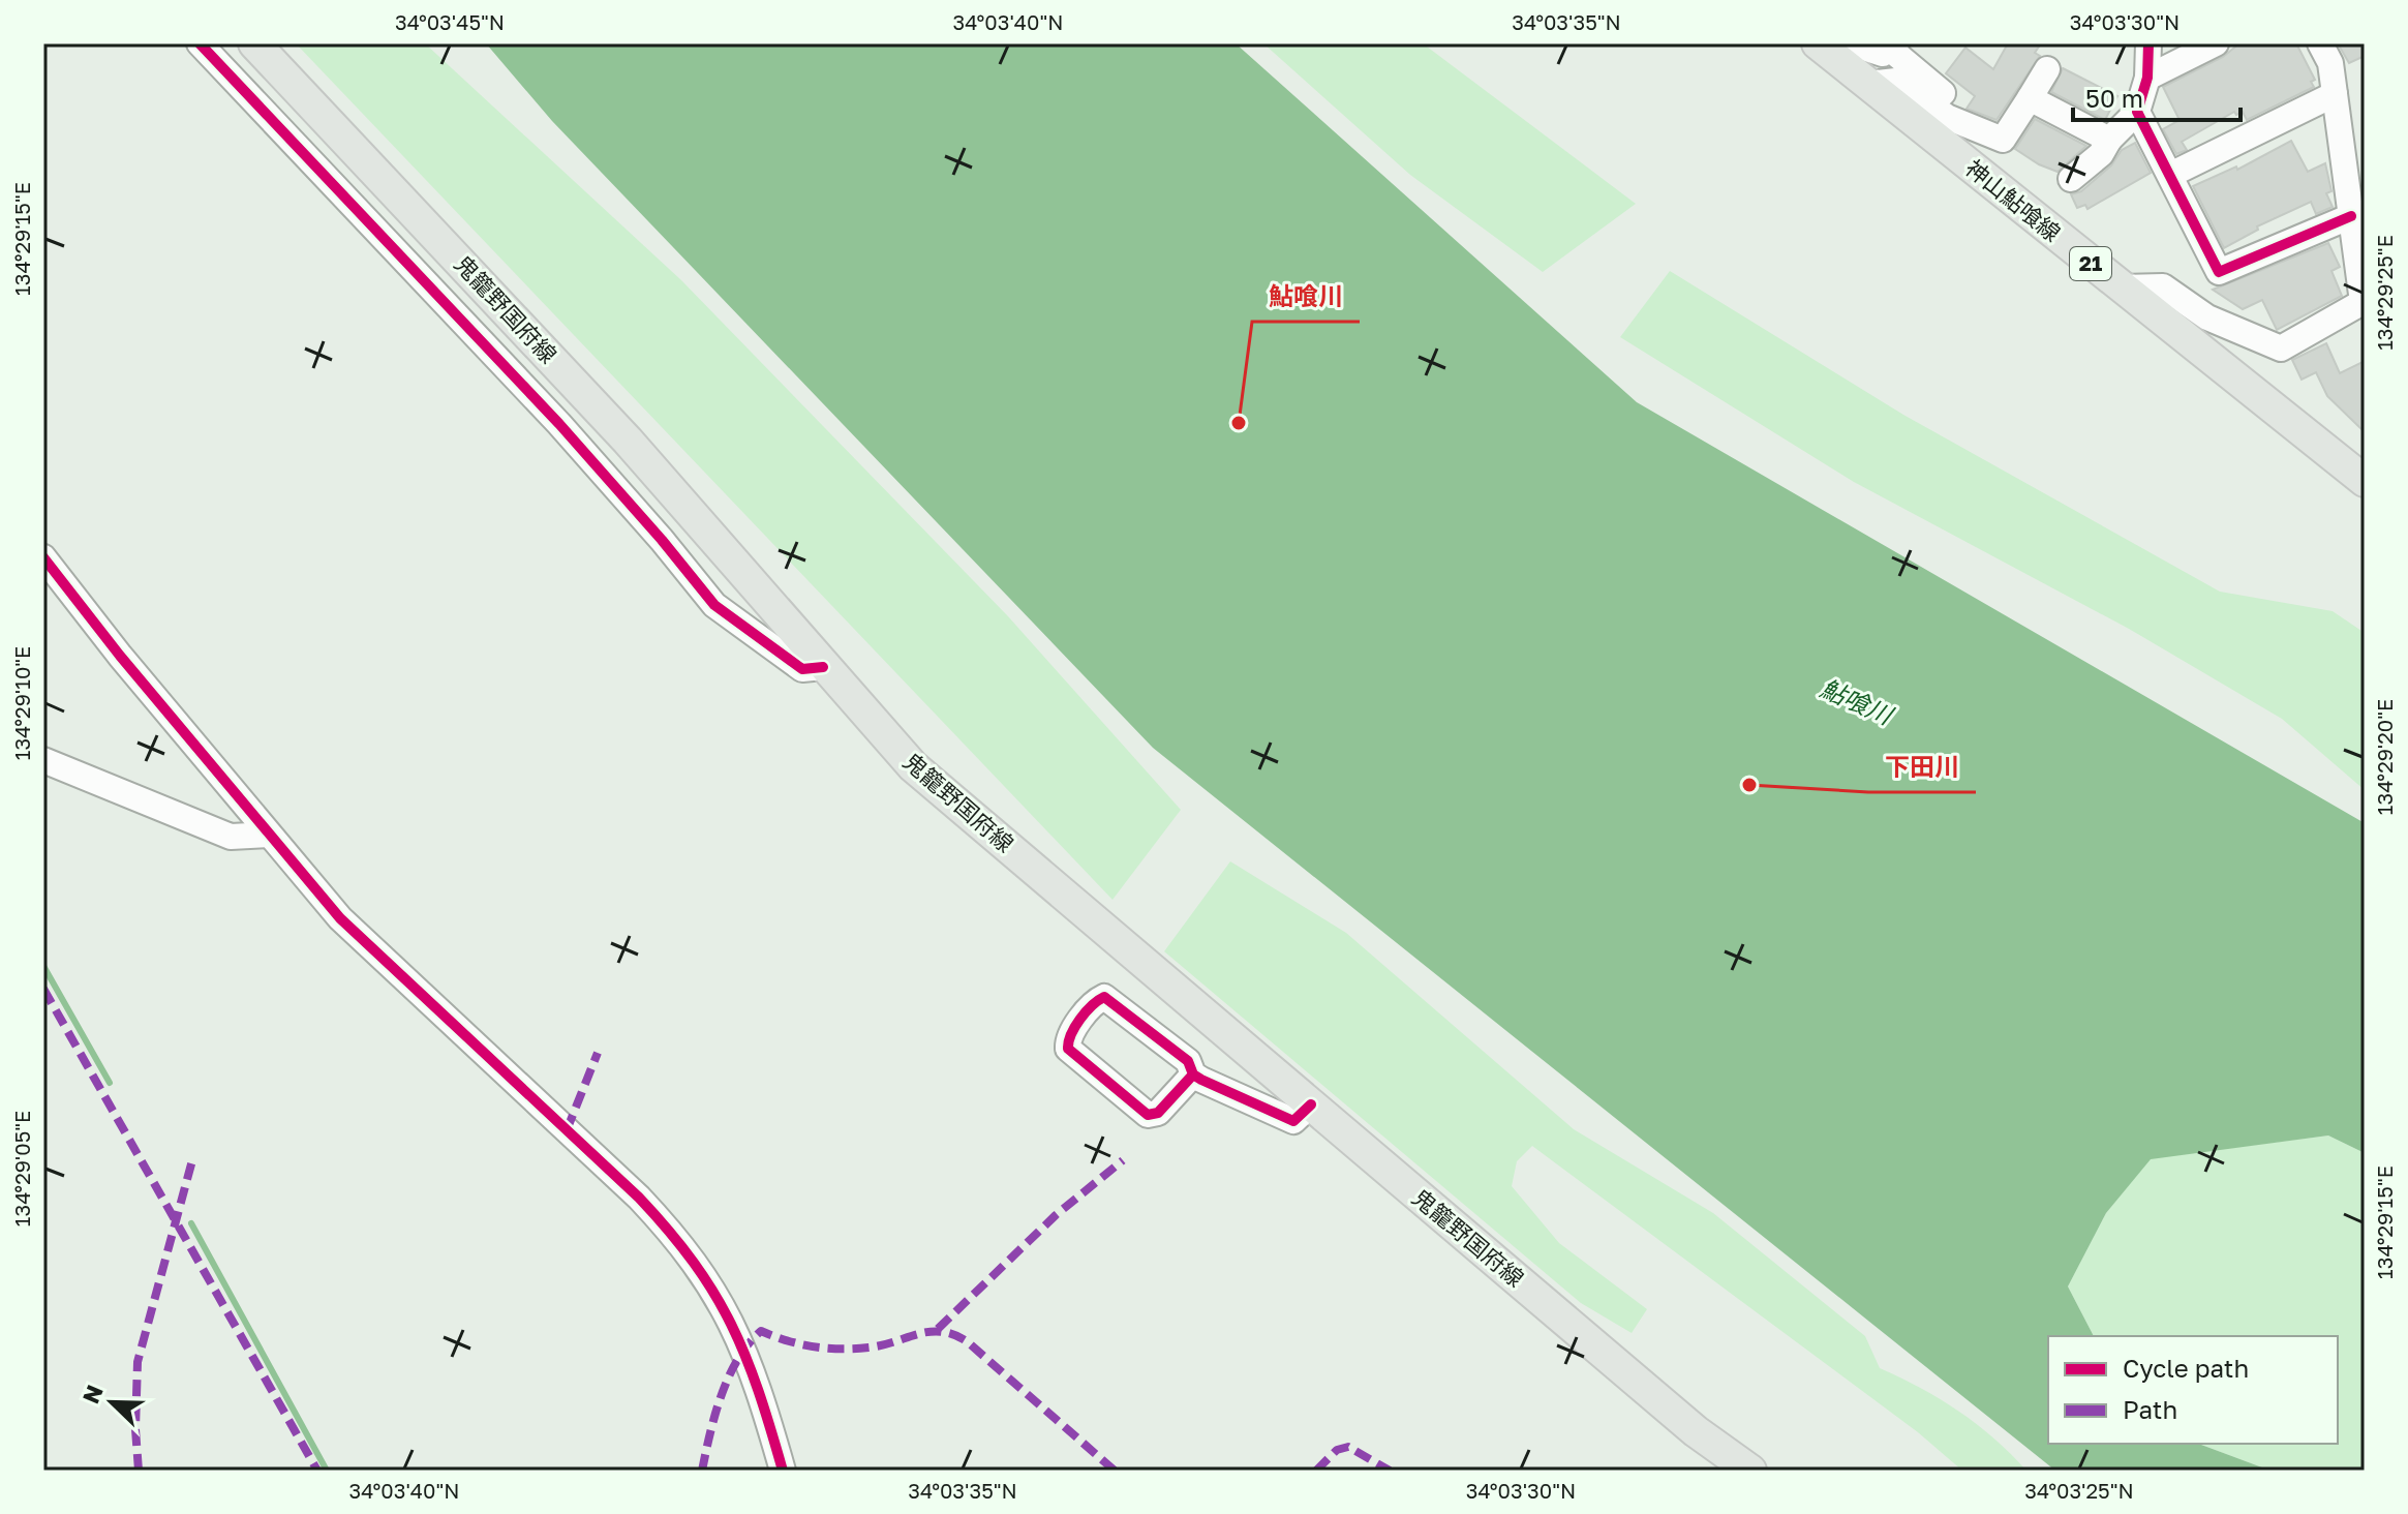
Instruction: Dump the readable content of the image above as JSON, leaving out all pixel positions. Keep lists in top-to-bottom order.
{
  "streets": {
    "main road": ["神山鮎喰線", "21", "鬼籠野国府線"]
  },
  "water": ["鮎喰川"],
  "places": ["鮎喰川", "下田川"],
  "legend": ["Cycle path", "Path"],
  "scale_bar": "50 m",
  "north": "top left",
  "coordinates": [
    "34°03'45\"N",
    "34°03'40\"N",
    "34°03'35\"N",
    "34°03'30\"N",
    "134°29'15\"E",
    "134°29'25\"E",
    "134°29'10\"E",
    "134°29'20\"E",
    "134°29'05\"E",
    "34°03'25\"N"
  ]
}
